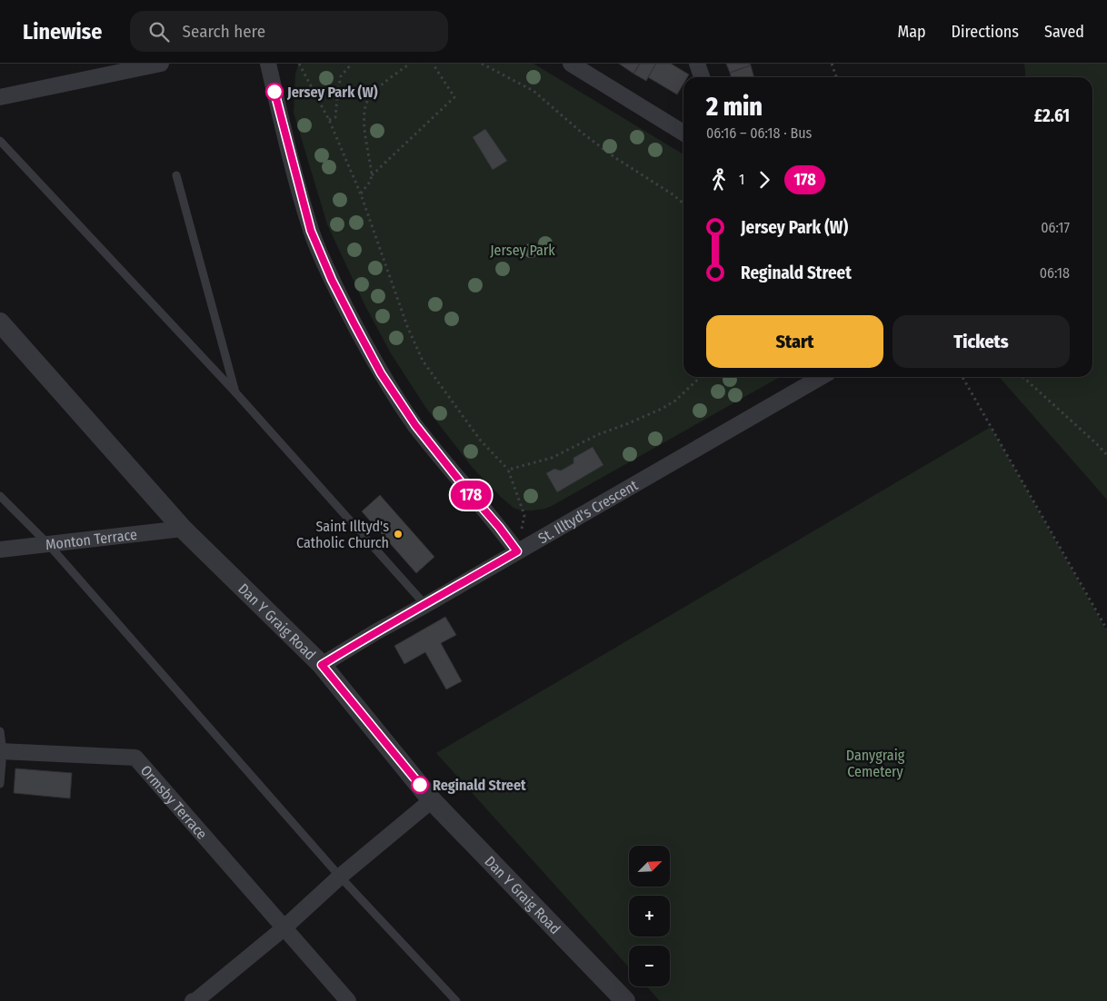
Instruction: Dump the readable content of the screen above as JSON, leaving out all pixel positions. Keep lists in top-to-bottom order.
{
  "streets": {
    "street": [
      "St. Illtyd's Crescent",
      "Monton Terrace",
      "Dan Y Graig Road",
      "Ormsby Terrace"
    ]
  },
  "crossings": [
    ["St. Illtyd's Crescent", "Dan Y Graig Road"],
    ["Monton Terrace", "Dan Y Graig Road"]
  ],
  "parks": ["Jersey Park", "Danygraig Cemetery"],
  "places": ["Jersey Park (W)", "Saint Illtyd's Catholic Church", "Reginald Street"],
  "lines": ["bus line 178"],
  "north": "top right",
  "page": {
    "header": "Linewise",
    "search": "Search here",
    "nav": ["Map", "Directions", "Saved"],
    "on_map": "178",
    "heading": ["2 min", "06:16 – 06:18 · Bus", "£2.61"],
    "legs": ["1", "178"],
    "list": [
      {
        "name": "Jersey Park (W)",
        "value": "06:17"
      },
      {
        "name": "Reginald Street",
        "value": "06:18"
      }
    ],
    "buttons": ["Start", "Tickets"],
    "map_buttons": ["+", "−"]
  }
}
